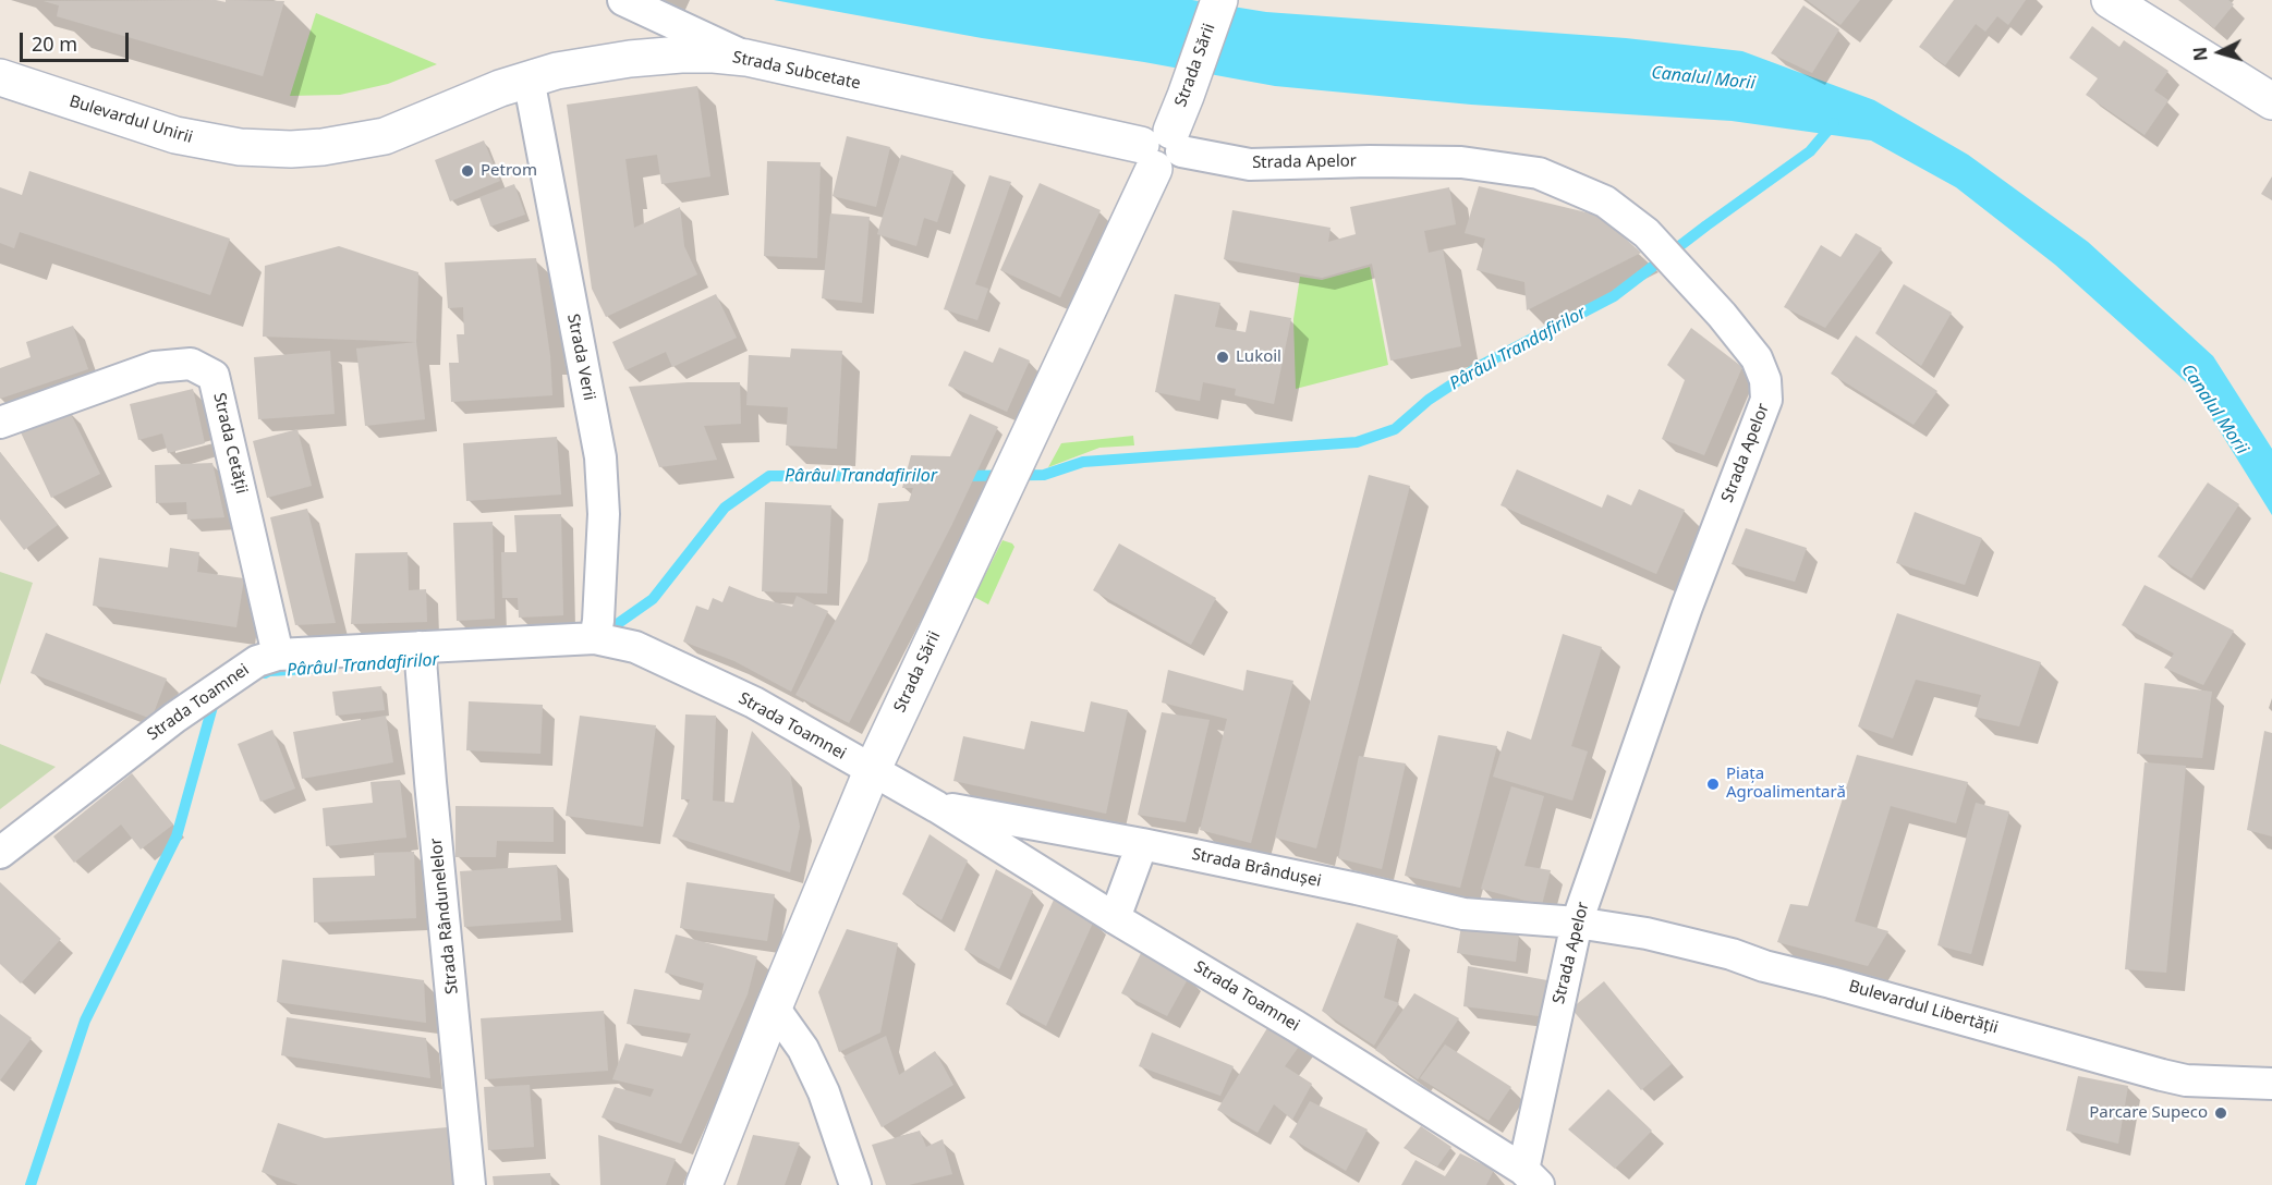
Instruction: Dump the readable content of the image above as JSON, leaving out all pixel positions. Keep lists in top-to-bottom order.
{
  "streets": {
    "main road": ["Strada Sării", "Strada Subcetate", "Bulevardul Unirii"],
    "street": [
      "Strada Apelor",
      "Strada Verii",
      "Strada Cetății",
      "Strada Toamnei",
      "Strada Brândușei",
      "Strada Rândunelelor",
      "Bulevardul Libertății"
    ]
  },
  "crossings": [
    ["Strada Sării", "Strada Subcetate"],
    ["Strada Sării", "Strada Apelor"],
    ["Strada Sării", "Strada Toamnei"],
    ["Strada Subcetate", "Bulevardul Unirii"],
    ["Strada Subcetate", "Strada Apelor"],
    ["Strada Subcetate", "Strada Verii"],
    ["Strada Apelor", "Strada Toamnei"],
    ["Strada Apelor", "Strada Brândușei"],
    ["Strada Apelor", "Bulevardul Libertății"],
    ["Strada Verii", "Strada Toamnei"],
    ["Strada Cetății", "Strada Toamnei"],
    ["Strada Toamnei", "Strada Brândușei"],
    ["Strada Toamnei", "Strada Rândunelelor"],
    ["Strada Brândușei", "Bulevardul Libertății"]
  ],
  "water": ["Canalul Morii", "Pârâul Trandafirilor"],
  "places": [
    "Petrom",
    "Lukoil",
    "Piața Agroalimentară",
    "Parcare Supeco"
  ],
  "scale_bar": "20 m",
  "north": "left"
}
